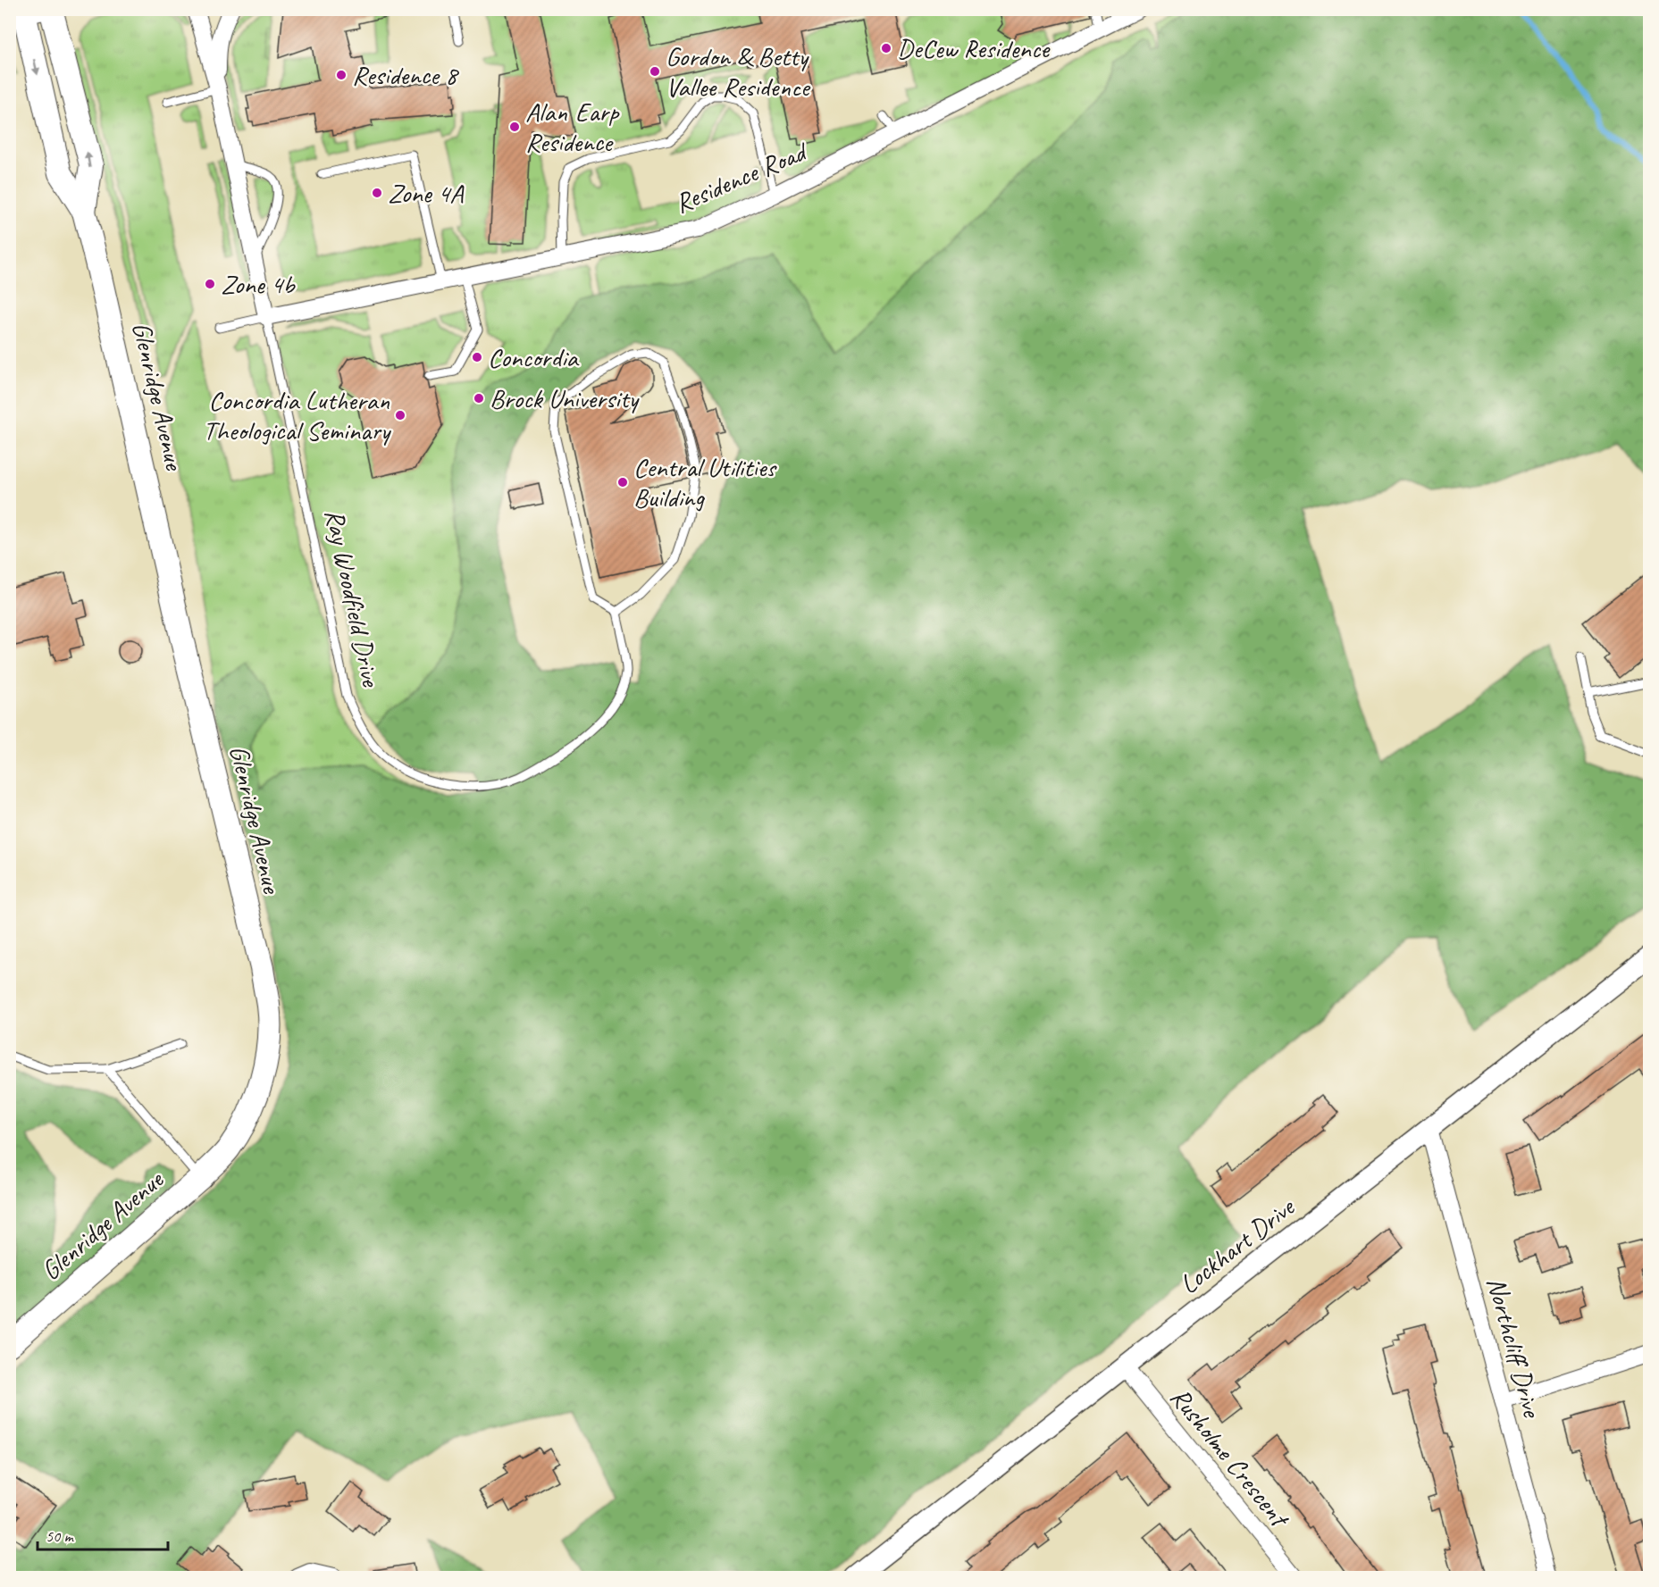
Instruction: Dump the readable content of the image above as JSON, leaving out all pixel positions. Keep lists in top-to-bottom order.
{
  "streets": {
    "main road": ["Glenridge Avenue"],
    "street": [
      "Residence Road",
      "Ray Woodfield Drive",
      "Lockhart Drive",
      "Northcliff Drive",
      "Rusholme Crescent"
    ]
  },
  "crossings": [
    ["Residence Road", "Ray Woodfield Drive"],
    ["Lockhart Drive", "Northcliff Drive"],
    ["Lockhart Drive", "Rusholme Crescent"]
  ],
  "places": [
    "DeCew Residence",
    "Gordon & Betty Vallee Residence",
    "Residence 8",
    "Alan Earp Residence",
    "Zone 4A",
    "Zone 4b",
    "Concordia",
    "Brock University",
    "Concordia Lutheran Theological Seminary",
    "Central Utilities Building"
  ],
  "scale_bar": "50 m"
}
